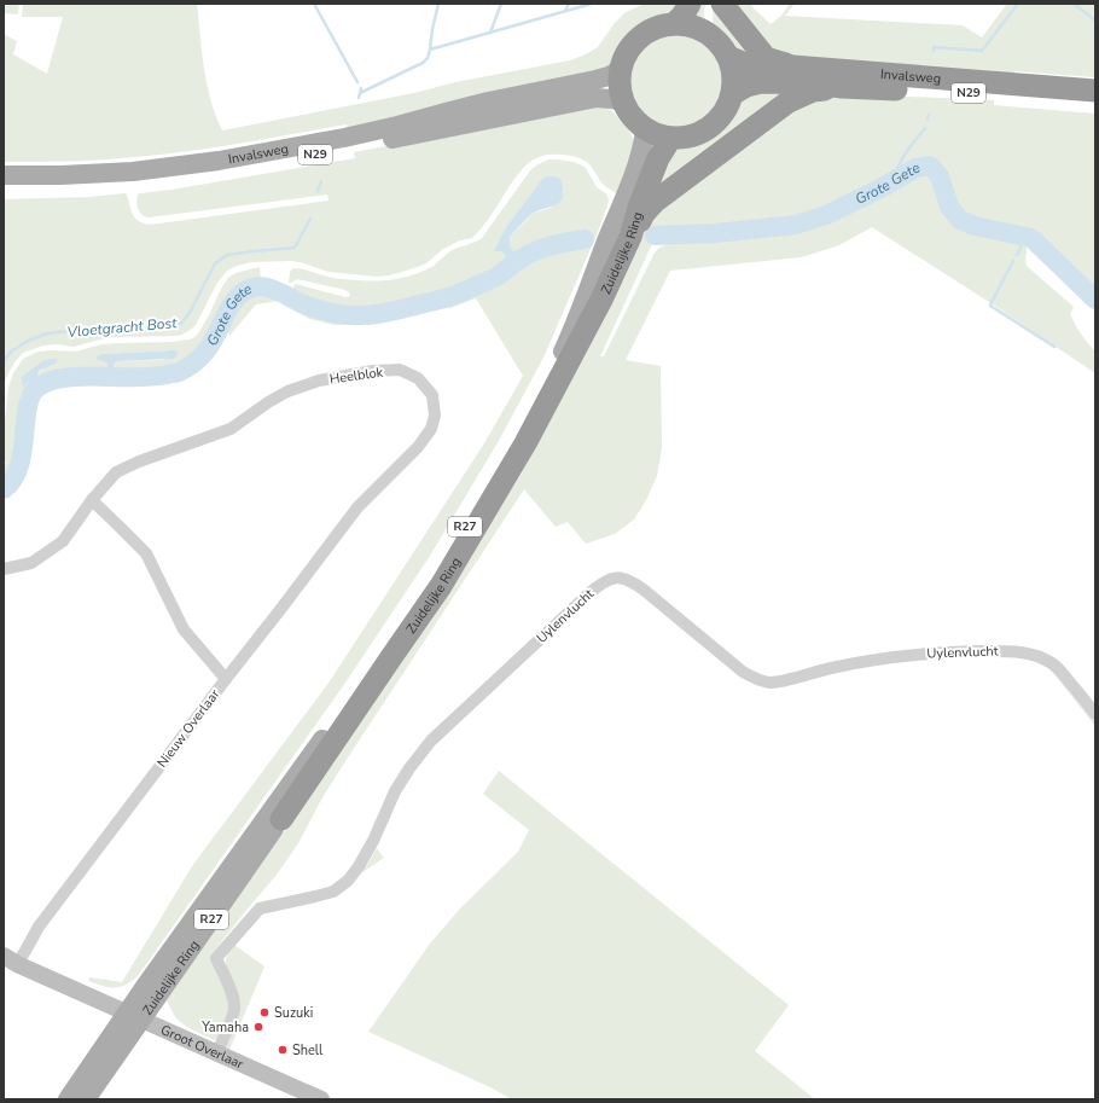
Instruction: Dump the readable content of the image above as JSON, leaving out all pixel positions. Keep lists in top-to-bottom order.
{
  "streets": {
    "highway": [
      "Invalsweg",
      "N29",
      "Zuidelijke Ring",
      "R27"
    ],
    "main road": ["Groot Overlaar"],
    "street": ["Heelblok", "Uylenvlucht", "Nieuw Overlaar"]
  },
  "crossings": [
    ["Invalsweg", "Zuidelijke Ring"],
    ["Zuidelijke Ring", "R27"],
    ["Zuidelijke Ring", "Groot Overlaar"],
    ["Heelblok", "Nieuw Overlaar"],
    ["R27", "Groot Overlaar"],
    ["Uylenvlucht", "Groot Overlaar"],
    ["Nieuw Overlaar", "Groot Overlaar"]
  ],
  "water": ["Grote Gete", "Vloetgracht Bost"],
  "places": ["Suzuki", "Yamaha", "Shell"]
}
